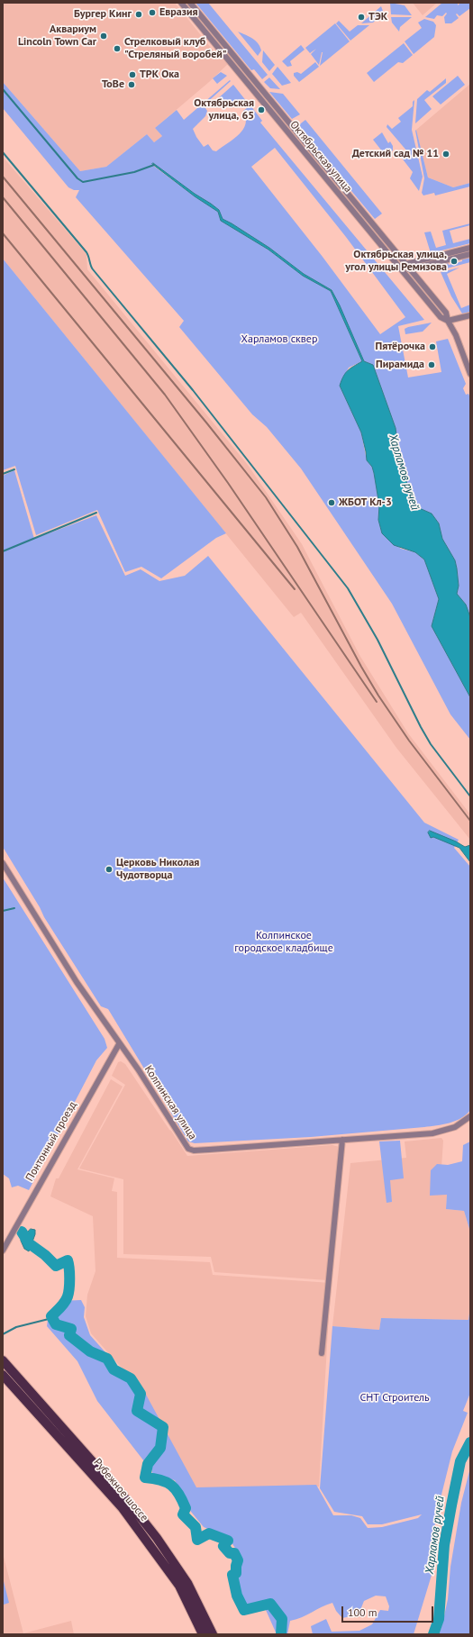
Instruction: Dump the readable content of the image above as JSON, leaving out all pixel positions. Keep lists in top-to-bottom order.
{
  "streets": {
    "main road": ["Рубежное шоссе"],
    "street": ["Октябрьская улица", "Колпинская улица", "Понтонный проезд"]
  },
  "crossings": [
    ["Колпинская улица", "Понтонный проезд"]
  ],
  "water": ["Харламов ручей"],
  "parks": ["Харламов сквер", "Колпинское городское кладбище", "СНТ Строитель"],
  "places": [
    "Евразия",
    "Бургер Кинг",
    "ТЭК",
    "Аквариум Lincoln Town Car",
    "Стрелковый клуб \"Стреляный воробей\"",
    "ТРК Ока",
    "ToBe",
    "Октябрьская улица, 65",
    "Детский сад № 11",
    "Октябрьская улица, угол улицы Ремизова",
    "Пятёрочка",
    "Пирамида",
    "ЖБОТ Кл-3",
    "Церковь Николая Чудотворца"
  ],
  "scale_bar": "100 m"
}
